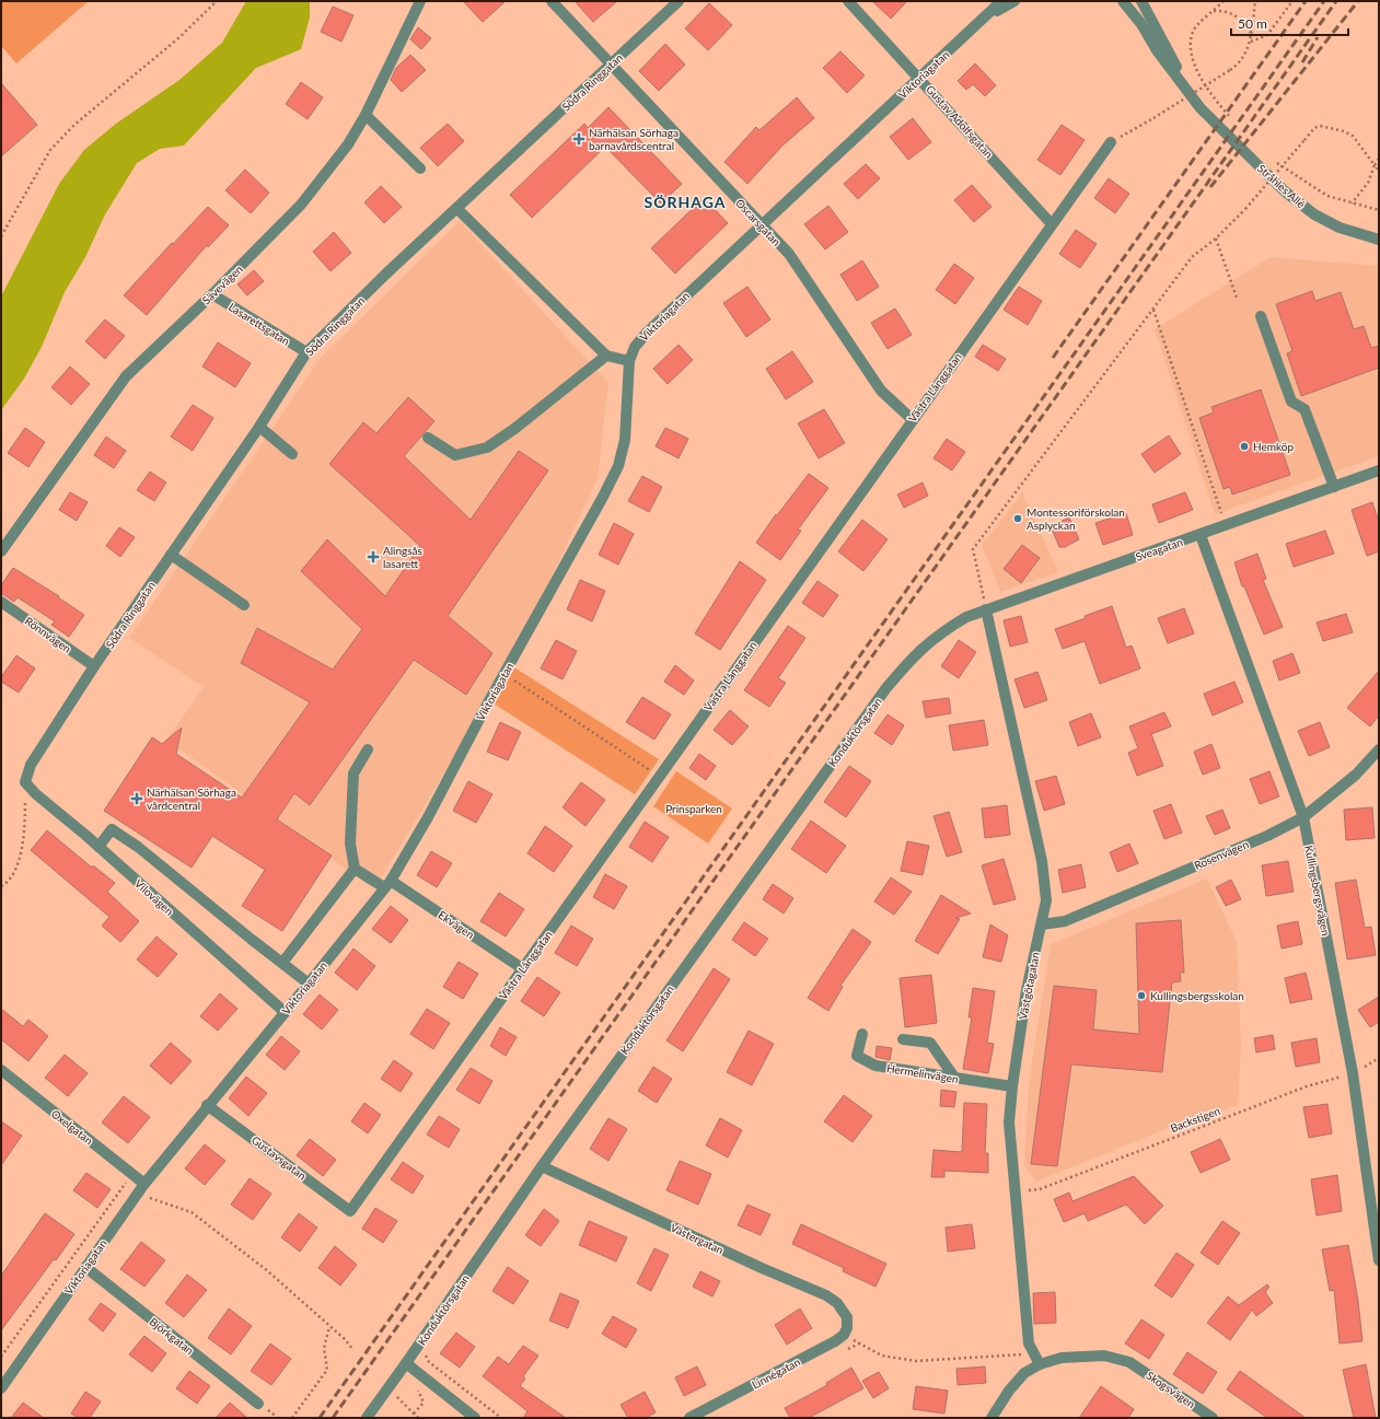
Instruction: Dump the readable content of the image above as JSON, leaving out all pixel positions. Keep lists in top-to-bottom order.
{
  "streets": {
    "street": [
      "Viktoriagatan",
      "Södra Ringgatan",
      "Gustav Adolfsgatan",
      "Stråhles Allé",
      "Oscarsgatan",
      "Sävevägen",
      "Lasarettsgatan",
      "Västra Långgatan",
      "Sveagatan",
      "Rönnvägen",
      "Konduktörsgatan",
      "Rosenvägen",
      "Kullingsbergsvägen",
      "Vilovägen",
      "Ekvägen",
      "Västgötagatan",
      "Hermelinvägen",
      "Oxelgatan",
      "Gustavsgatan",
      "Västergatan",
      "Björkgatan",
      "Linnégatan",
      "Skogsvägen"
    ],
    "path": ["Backstigen"]
  },
  "crossings": [
    ["Viktoriagatan", "Gustav Adolfsgatan"],
    ["Viktoriagatan", "Oscarsgatan"],
    ["Viktoriagatan", "Vilovägen"],
    ["Viktoriagatan", "Ekvägen"],
    ["Viktoriagatan", "Oxelgatan"],
    ["Viktoriagatan", "Gustavsgatan"],
    ["Viktoriagatan", "Björkgatan"],
    ["Södra Ringgatan", "Oscarsgatan"],
    ["Södra Ringgatan", "Lasarettsgatan"],
    ["Södra Ringgatan", "Rönnvägen"],
    ["Södra Ringgatan", "Vilovägen"],
    ["Gustav Adolfsgatan", "Västra Långgatan"],
    ["Oscarsgatan", "Västra Långgatan"],
    ["Sävevägen", "Lasarettsgatan"],
    ["Västra Långgatan", "Ekvägen"],
    ["Västra Långgatan", "Gustavsgatan"],
    ["Sveagatan", "Konduktörsgatan"],
    ["Sveagatan", "Kullingsbergsvägen"],
    ["Sveagatan", "Västgötagatan"],
    ["Konduktörsgatan", "Västergatan"],
    ["Rosenvägen", "Kullingsbergsvägen"],
    ["Rosenvägen", "Västgötagatan"],
    ["Kullingsbergsvägen", "Backstigen"],
    ["Västgötagatan", "Hermelinvägen"],
    ["Västgötagatan", "Backstigen"],
    ["Västgötagatan", "Skogsvägen"],
    ["Västergatan", "Linnégatan"]
  ],
  "districts": ["SÖRHAGA"],
  "parks": ["Prinsparken"],
  "places": {
    "health": ["Närhälsan Sörhaga barnavårdscentral", "Alingsås lasarett", "Närhälsan Sörhaga vårdcentral"],
    "other": ["Hemköp", "Montessoriförskolan Asplyckan", "Kullingsbergsskolan"]
  },
  "scale_bar": "50 m"
}
